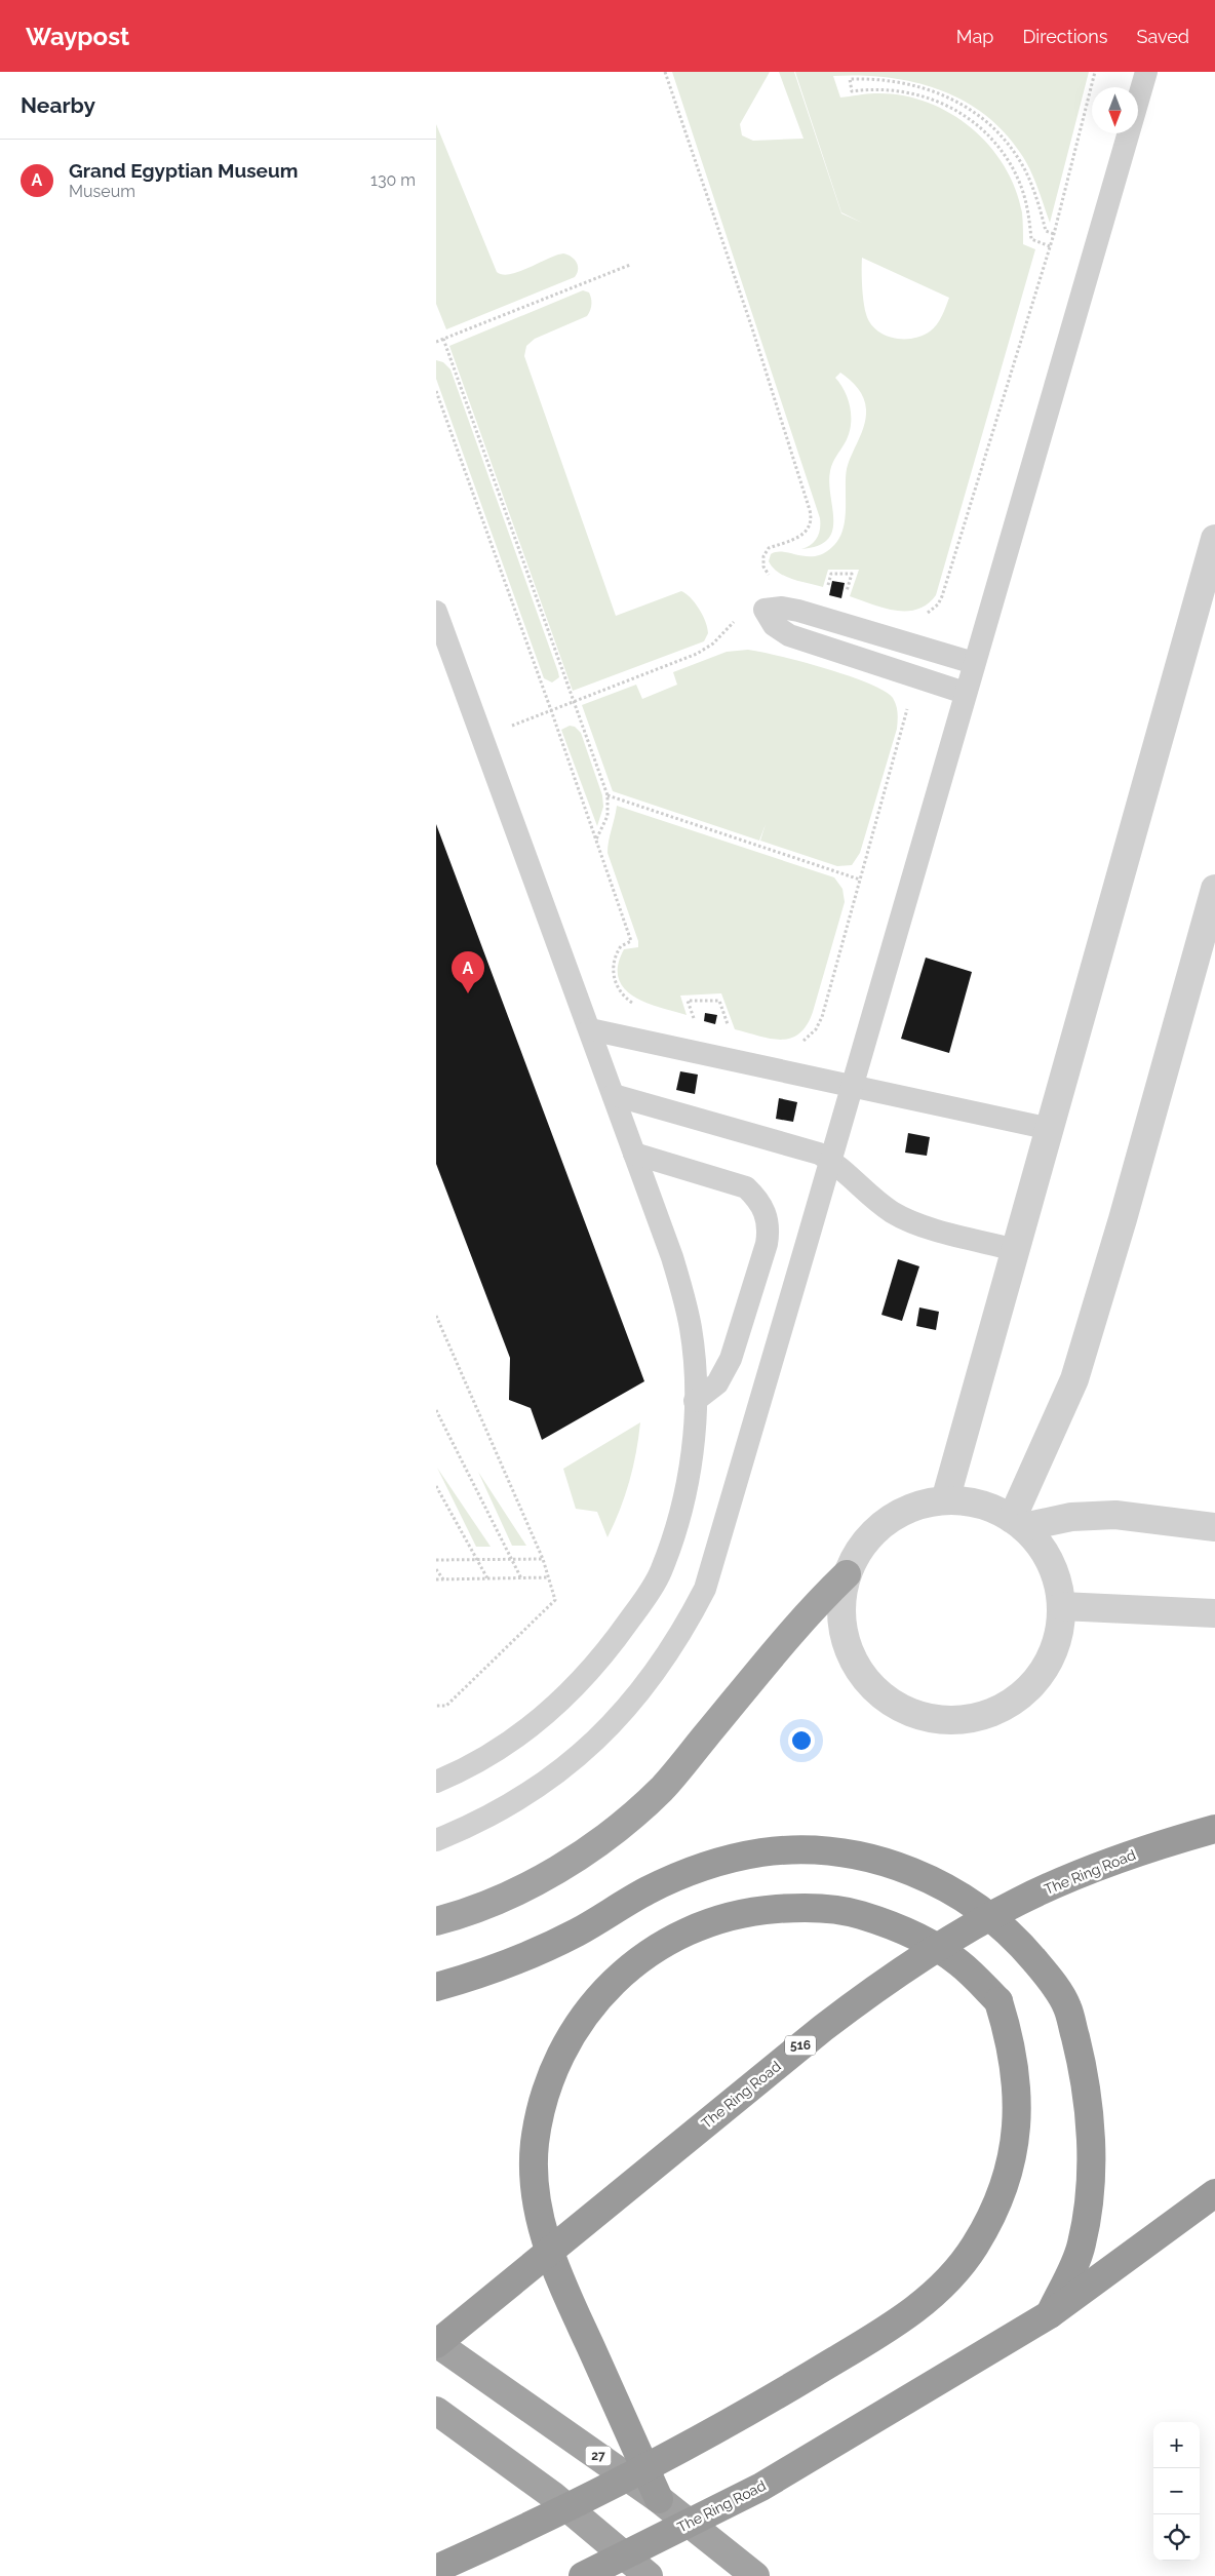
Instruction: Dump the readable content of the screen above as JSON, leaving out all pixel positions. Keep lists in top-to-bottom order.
{
  "streets": {
    "highway": ["The Ring Road", "516", "27"]
  },
  "crossings": [
    ["The Ring Road", "27"]
  ],
  "north": "bottom",
  "page": {
    "header": "Waypost",
    "nav": ["Map", "Directions", "Saved"],
    "heading": "Nearby",
    "list": [
      {
        "mark": "A",
        "name": "Grand Egyptian Museum",
        "note": "Museum",
        "value": "130 m"
      }
    ],
    "pins": "A",
    "map_buttons": ["+", "−"]
  }
}
